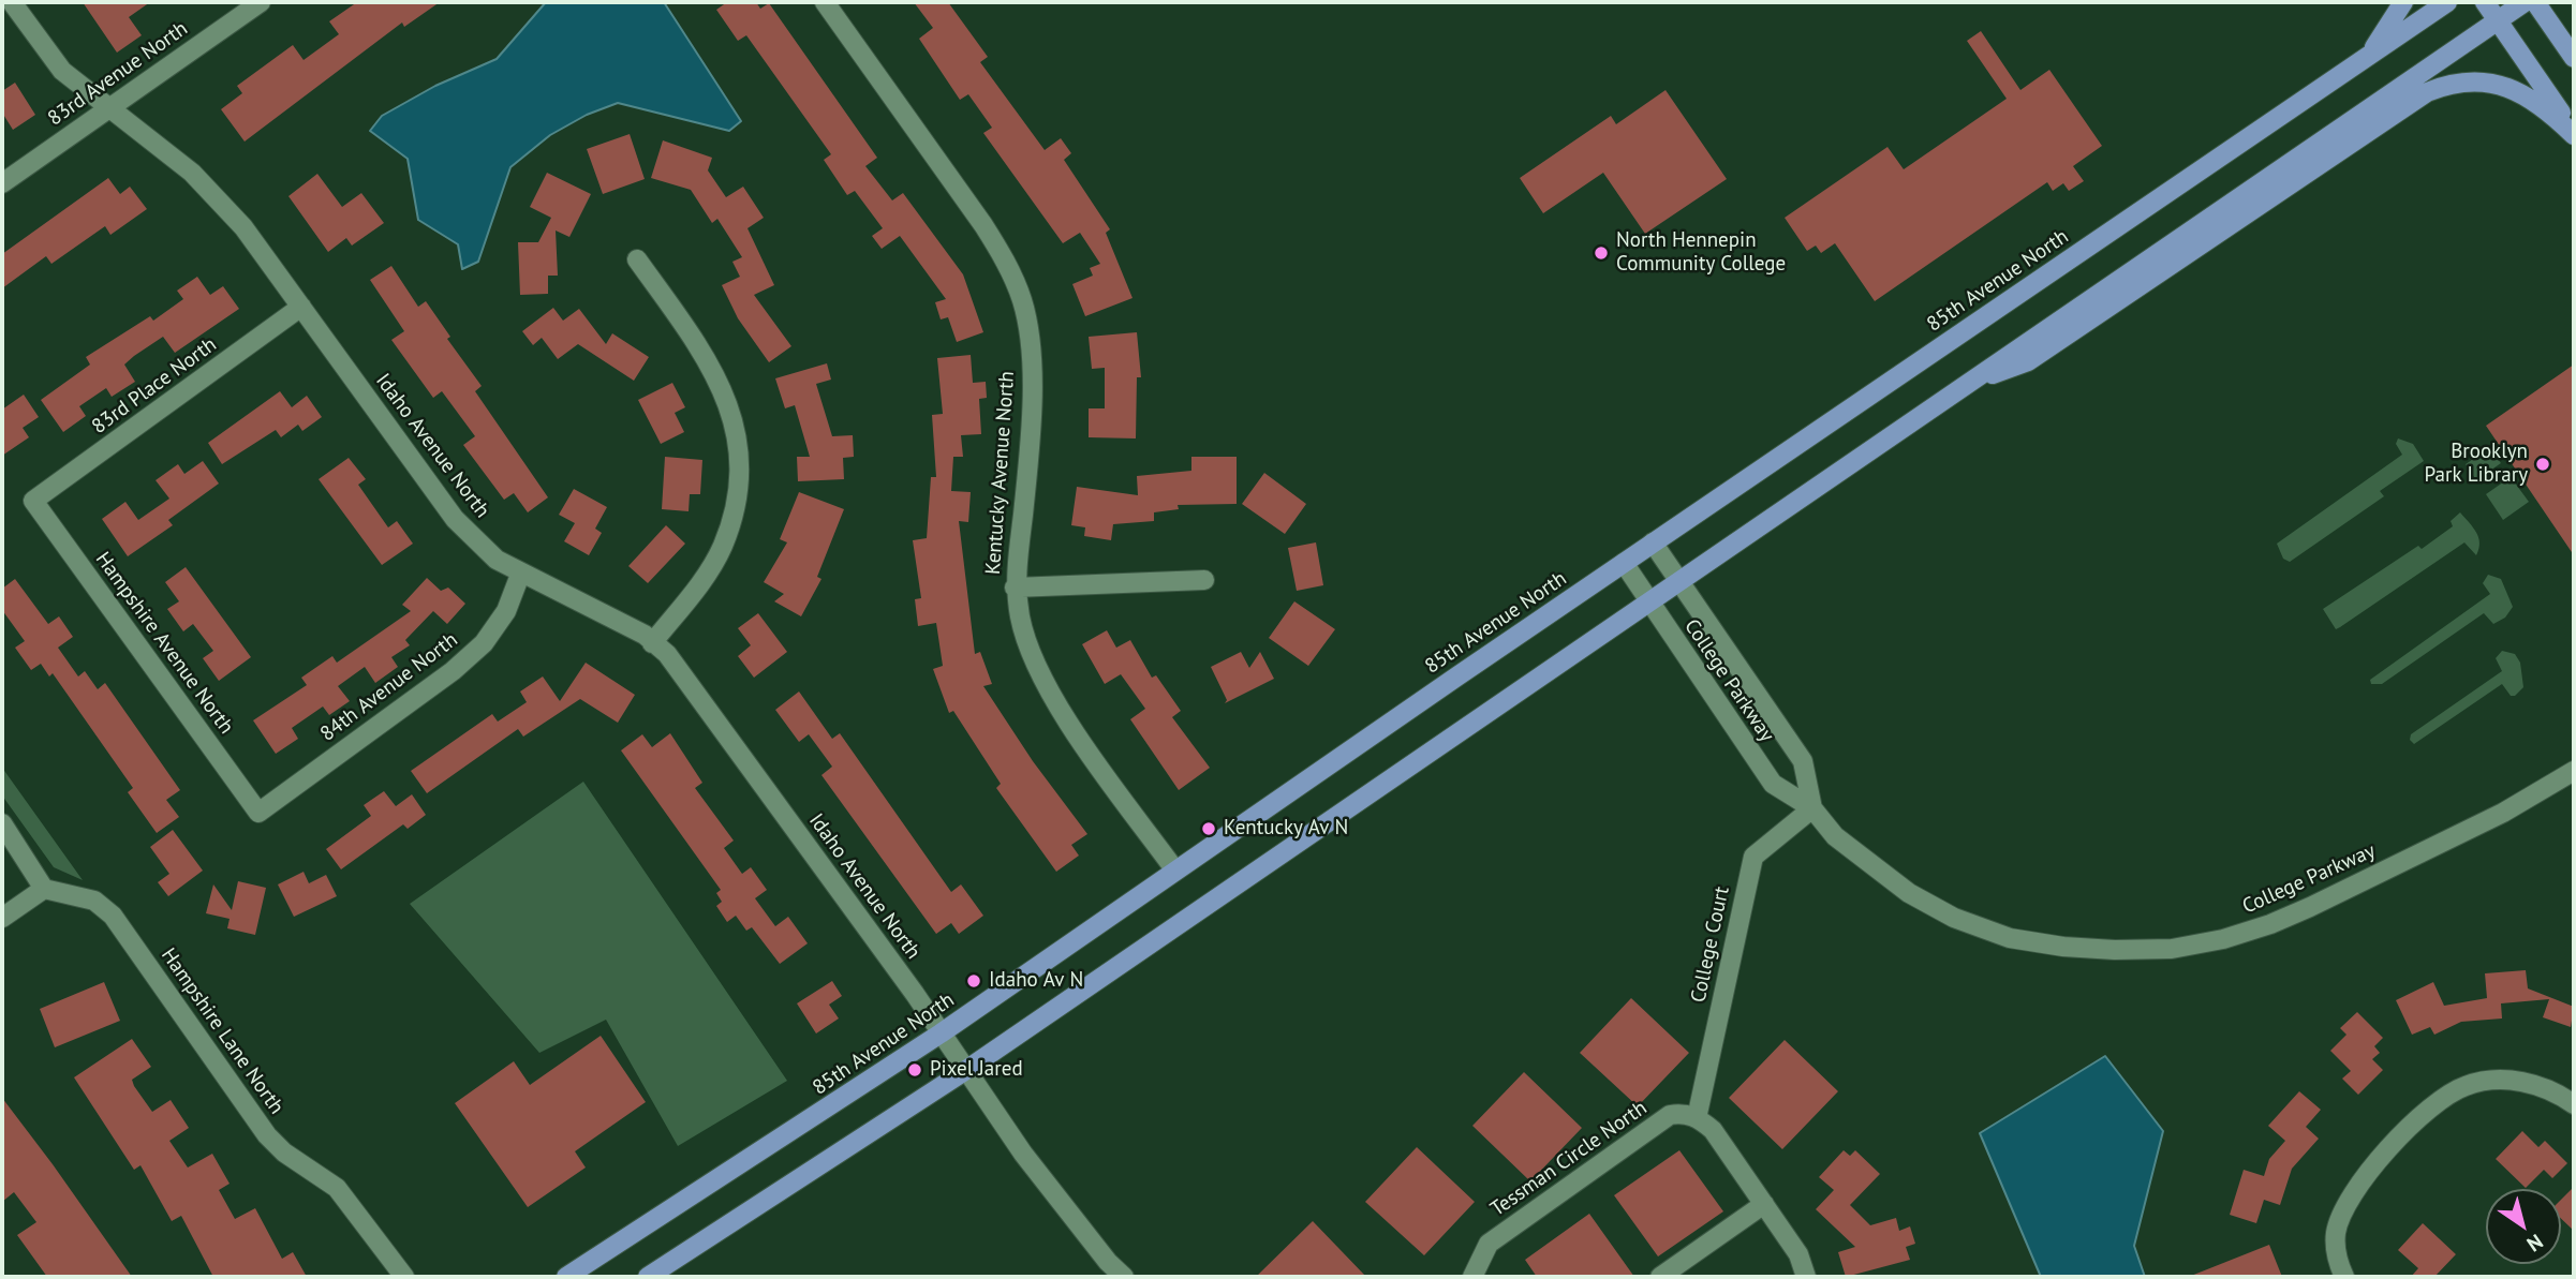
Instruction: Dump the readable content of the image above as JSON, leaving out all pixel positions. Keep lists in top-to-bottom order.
{
  "streets": {
    "main road": ["85th Avenue North"],
    "street": [
      "83rd Avenue North",
      "83rd Place North",
      "Idaho Avenue North",
      "Kentucky Avenue North",
      "Hampshire Avenue North",
      "College Parkway",
      "84th Avenue North",
      "College Court",
      "Hampshire Lane North",
      "Tessman Circle North"
    ]
  },
  "crossings": [
    ["83rd Avenue North", "Idaho Avenue North"],
    ["85th Avenue North", "Idaho Avenue North"],
    ["85th Avenue North", "Kentucky Avenue North"],
    ["85th Avenue North", "College Parkway"],
    ["83rd Place North", "Idaho Avenue North"],
    ["83rd Place North", "Hampshire Avenue North"],
    ["Idaho Avenue North", "84th Avenue North"],
    ["Hampshire Avenue North", "84th Avenue North"],
    ["College Parkway", "College Court"],
    ["College Court", "Tessman Circle North"]
  ],
  "places": [
    "North Hennepin Community College",
    "Brooklyn Park Library",
    "Kentucky Av N",
    "Idaho Av N",
    "Pixel Jared"
  ],
  "north": "bottom right"
}
